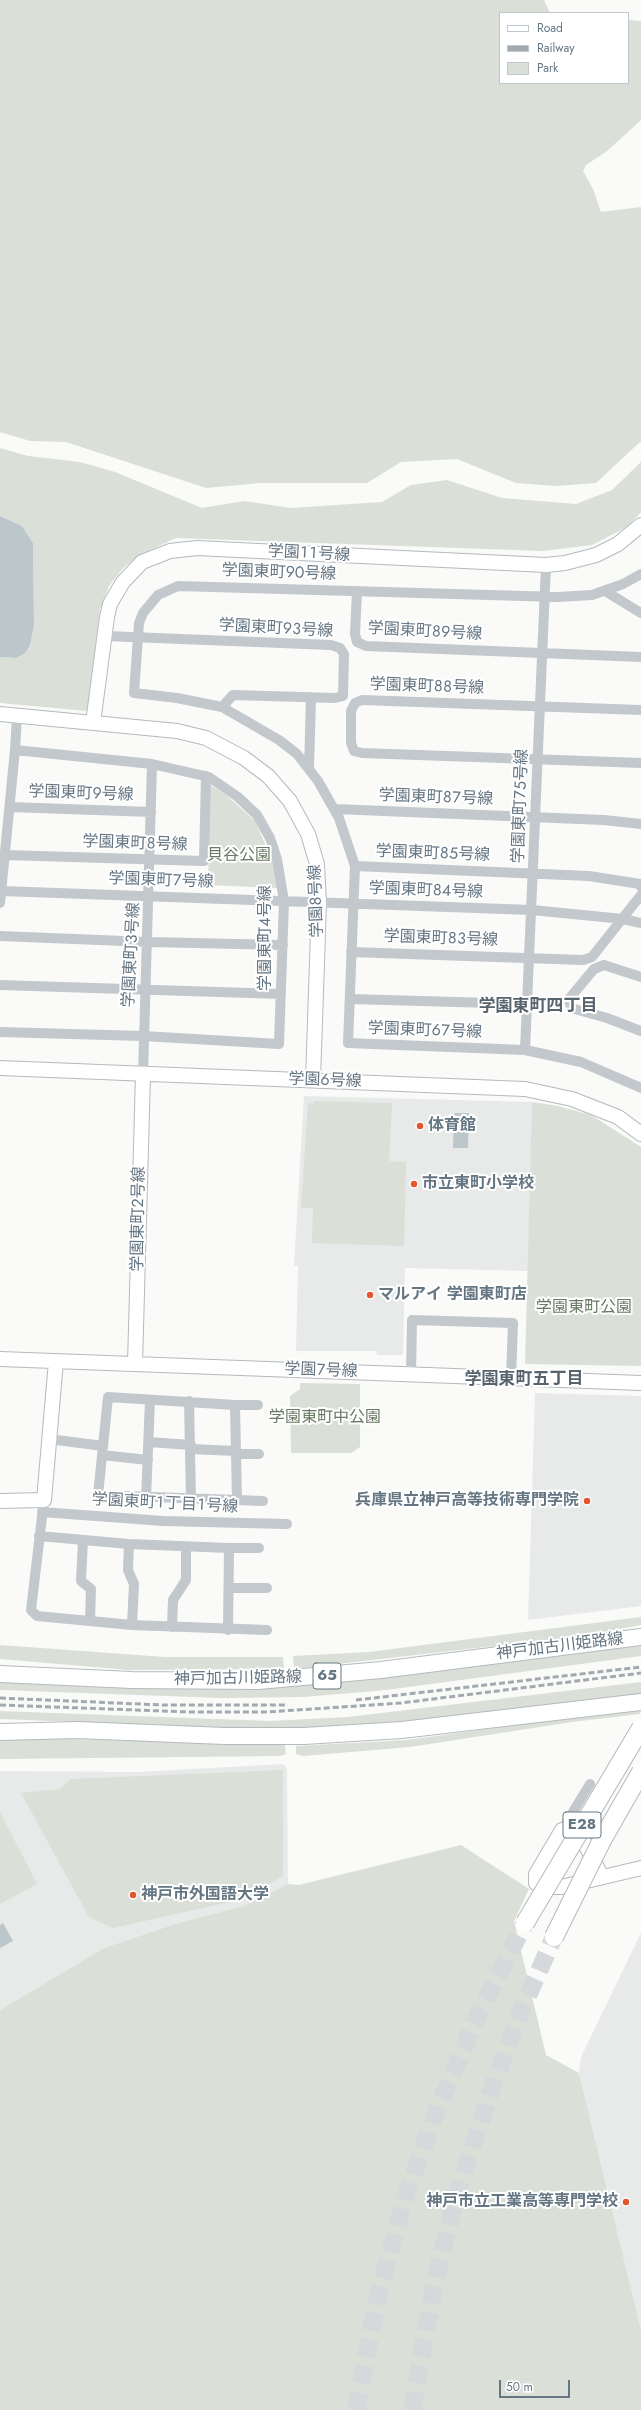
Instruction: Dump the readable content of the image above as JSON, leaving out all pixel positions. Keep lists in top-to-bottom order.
{
  "streets": {
    "highway": ["E28"],
    "main road": ["神戸加古川姫路線", "65"],
    "street": [
      "学園１１号線",
      "学園東町９０号線",
      "学園東町９３号線",
      "学園東町８９号線",
      "学園東町８８号線",
      "学園東町９号線",
      "学園東町８７号線",
      "学園東町７５号線",
      "学園東町８号線",
      "学園東町８５号線",
      "学園東町７号線",
      "学園東町８４号線",
      "学園８号線",
      "学園東町４号線",
      "学園東町８３号線",
      "学園東町３号線",
      "学園東町６７号線",
      "学園６号線",
      "学園東町２号線",
      "学園７号線",
      "学園東町１丁目１号線"
    ]
  },
  "crossings": [
    ["学園１１号線", "学園東町９３号線"],
    ["学園１１号線", "学園東町７５号線"],
    ["学園１１号線", "学園８号線"],
    ["学園東町９０号線", "学園東町９３号線"],
    ["学園東町９０号線", "学園東町８９号線"],
    ["学園東町９０号線", "学園東町７５号線"],
    ["学園東町８９号線", "学園東町７５号線"],
    ["学園東町８８号線", "学園東町７５号線"],
    ["学園東町９号線", "学園東町３号線"],
    ["学園東町８７号線", "学園東町７５号線"],
    ["学園東町７５号線", "学園東町８５号線"],
    ["学園東町７５号線", "学園東町８４号線"],
    ["学園東町７５号線", "学園東町８３号線"],
    ["学園東町７５号線", "学園東町６７号線"],
    ["学園東町８号線", "学園東町４号線"],
    ["学園東町８号線", "学園東町３号線"],
    ["学園東町８５号線", "学園東町６７号線"],
    ["学園東町７号線", "学園東町８４号線"],
    ["学園東町７号線", "学園８号線"],
    ["学園東町７号線", "学園東町４号線"],
    ["学園東町７号線", "学園東町３号線"],
    ["学園東町８４号線", "学園８号線"],
    ["学園東町８４号線", "学園東町８３号線"],
    ["学園東町８４号線", "学園東町６７号線"],
    ["学園８号線", "学園６号線"],
    ["学園東町４号線", "学園東町３号線"],
    ["学園東町８３号線", "学園東町６７号線"],
    ["学園東町３号線", "学園６号線"],
    ["学園東町３号線", "学園東町２号線"],
    ["学園６号線", "学園東町２号線"],
    ["学園東町２号線", "学園７号線"]
  ],
  "districts": ["学園東町四丁目", "学園東町五丁目"],
  "parks": ["貝谷公園", "学園東町公園", "学園東町中公園"],
  "places": [
    "体育館",
    "市立東町小学校",
    "マルアイ 学園東町店",
    "兵庫県立神戸高等技術専門学院",
    "神戸市外国語大学",
    "神戸市立工業高等専門学校"
  ],
  "legend": ["Road", "Railway", "Park"],
  "scale_bar": "50 m"
}
